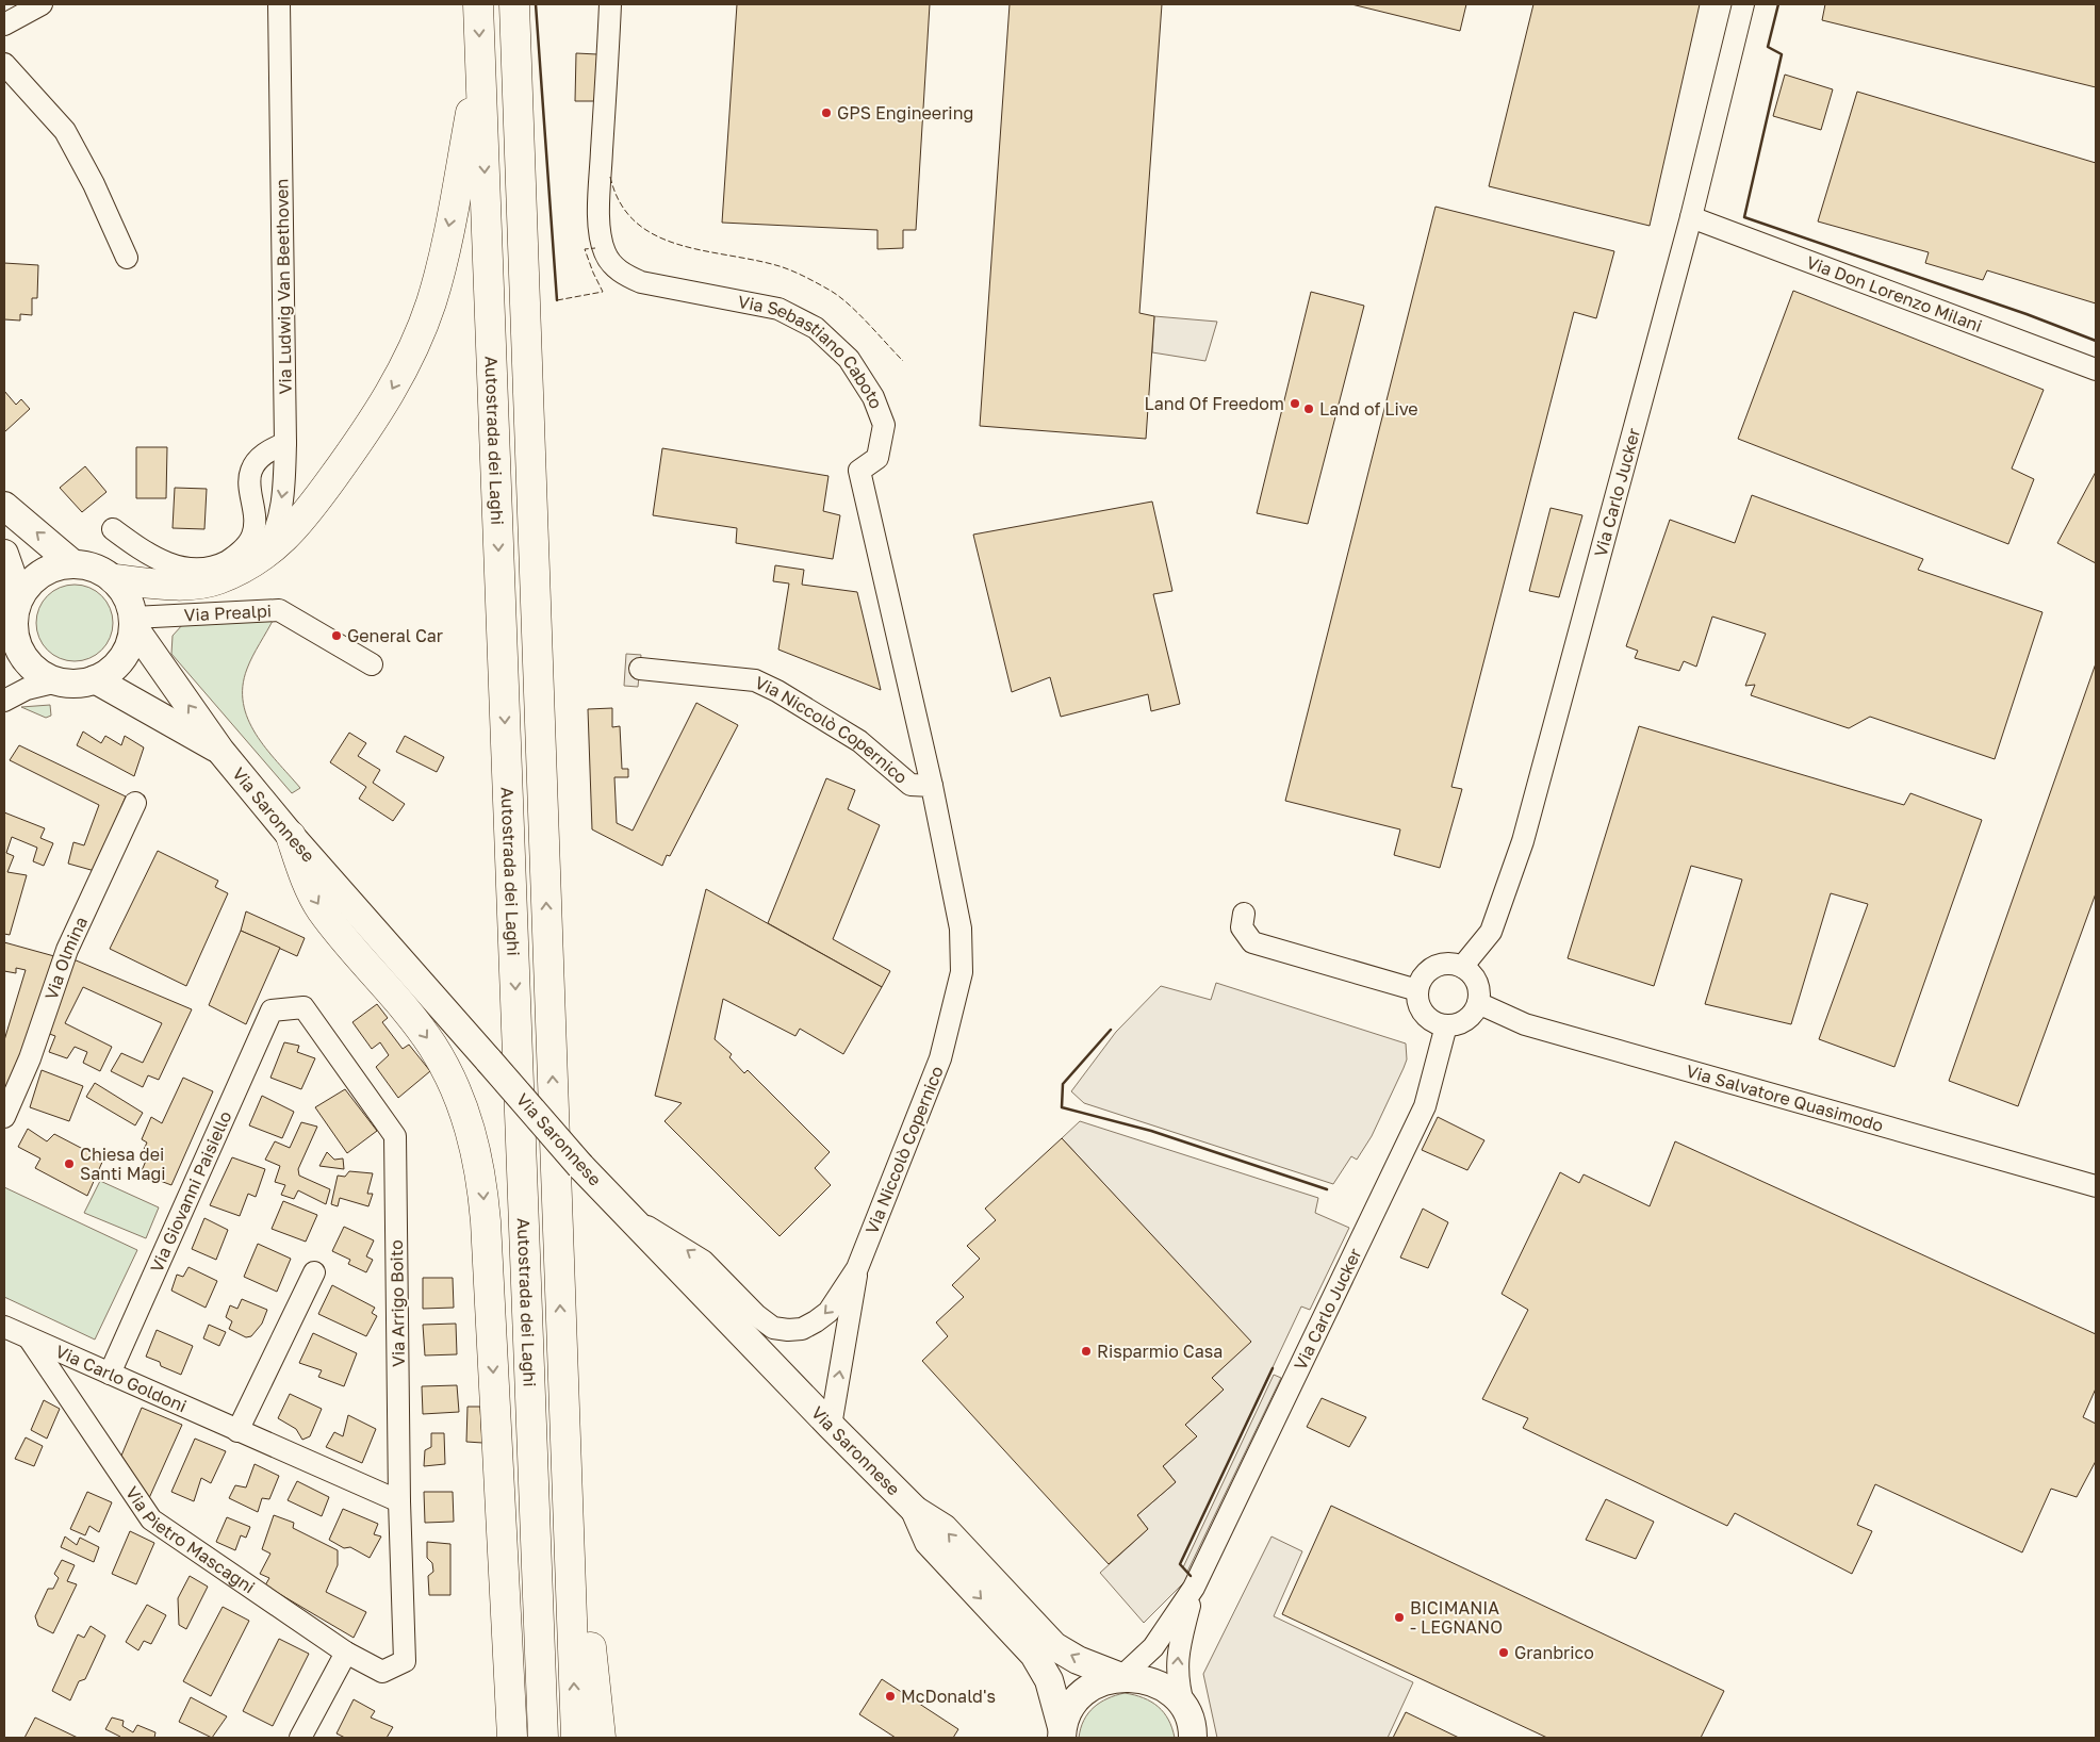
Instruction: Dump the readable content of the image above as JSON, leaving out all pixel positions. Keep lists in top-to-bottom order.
{
  "streets": {
    "highway": ["Autostrada dei Laghi"],
    "main road": ["Via Saronnese"],
    "street": [
      "Via Ludwig Van Beethoven",
      "Via Don Lorenzo Milani",
      "Via Sebastiano Caboto",
      "Via Carlo Jucker",
      "Via Prealpi",
      "Via Niccolò Copernico",
      "Via Olmina",
      "Via Salvatore Quasimodo",
      "Via Giovanni Paisiello",
      "Via Arrigo Boito",
      "Via Carlo Goldoni",
      "Via Pietro Mascagni"
    ]
  },
  "crossings": [
    ["Via Don Lorenzo Milani", "Via Carlo Jucker"],
    ["Via Sebastiano Caboto", "Via Niccolò Copernico"],
    ["Via Carlo Jucker", "Via Saronnese"],
    ["Via Carlo Jucker", "Via Salvatore Quasimodo"],
    ["Via Prealpi", "Via Saronnese"],
    ["Via Niccolò Copernico", "Via Saronnese"],
    ["Via Giovanni Paisiello", "Via Arrigo Boito"],
    ["Via Giovanni Paisiello", "Via Carlo Goldoni"],
    ["Via Arrigo Boito", "Via Carlo Goldoni"],
    ["Via Arrigo Boito", "Via Pietro Mascagni"],
    ["Via Carlo Goldoni", "Via Pietro Mascagni"]
  ],
  "places": [
    "GPS Engineering",
    "Land Of Freedom",
    "Land of Live",
    "General Car",
    "Chiesa dei Santi Magi",
    "Risparmio Casa",
    "BICIMANIA - LEGNANO",
    "Granbrico",
    "McDonald's"
  ]
}
